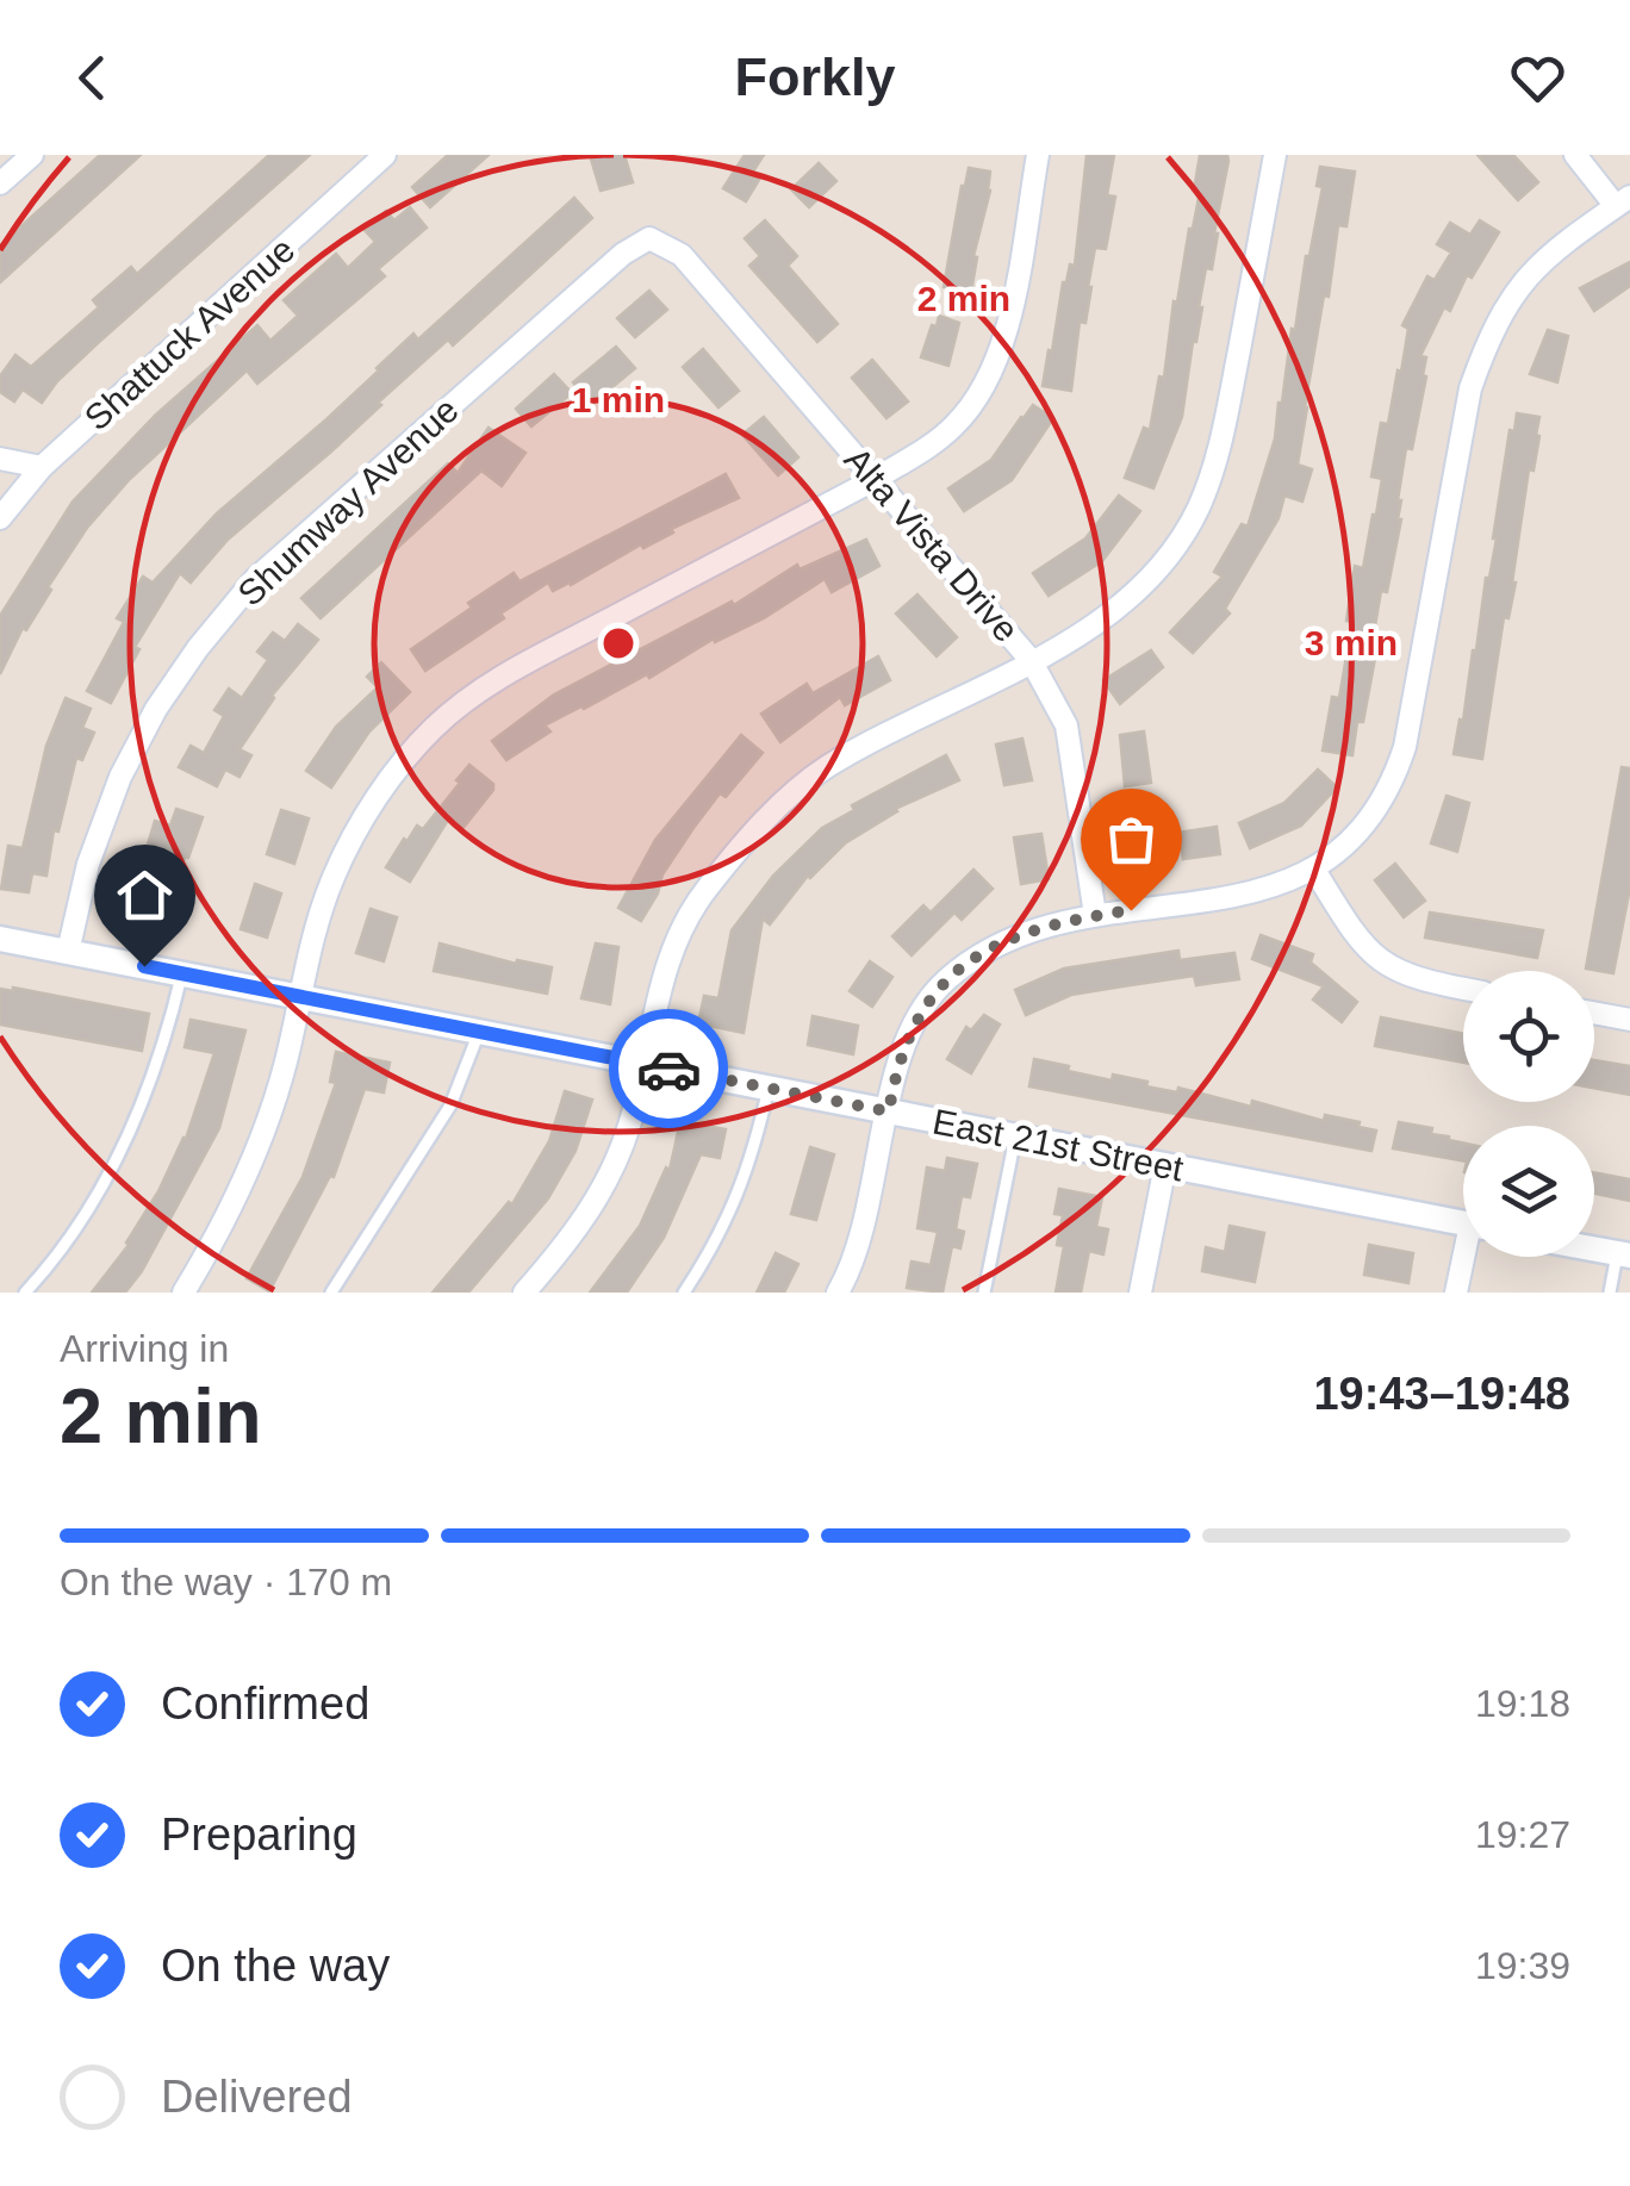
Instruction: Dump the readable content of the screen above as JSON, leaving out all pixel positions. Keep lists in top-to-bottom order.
{
  "streets": {
    "street": [
      "Shattuck Avenue",
      "Shumway Avenue",
      "Alta Vista Drive",
      "East 21st Street"
    ]
  },
  "crossings": [
    ["Shumway Avenue", "Alta Vista Drive"],
    ["Shumway Avenue", "East 21st Street"]
  ],
  "page": {
    "header": "Forkly",
    "heading": ["2 min", "Arriving in", "19:43–19:48"],
    "bar": "On the way · 170 m",
    "list": [
      ["Confirmed", "19:18"],
      ["Preparing", "19:27"],
      ["On the way", "19:39"],
      "Delivered"
    ]
  },
  "rings": ["2 min", "1 min", "3 min"]
}
